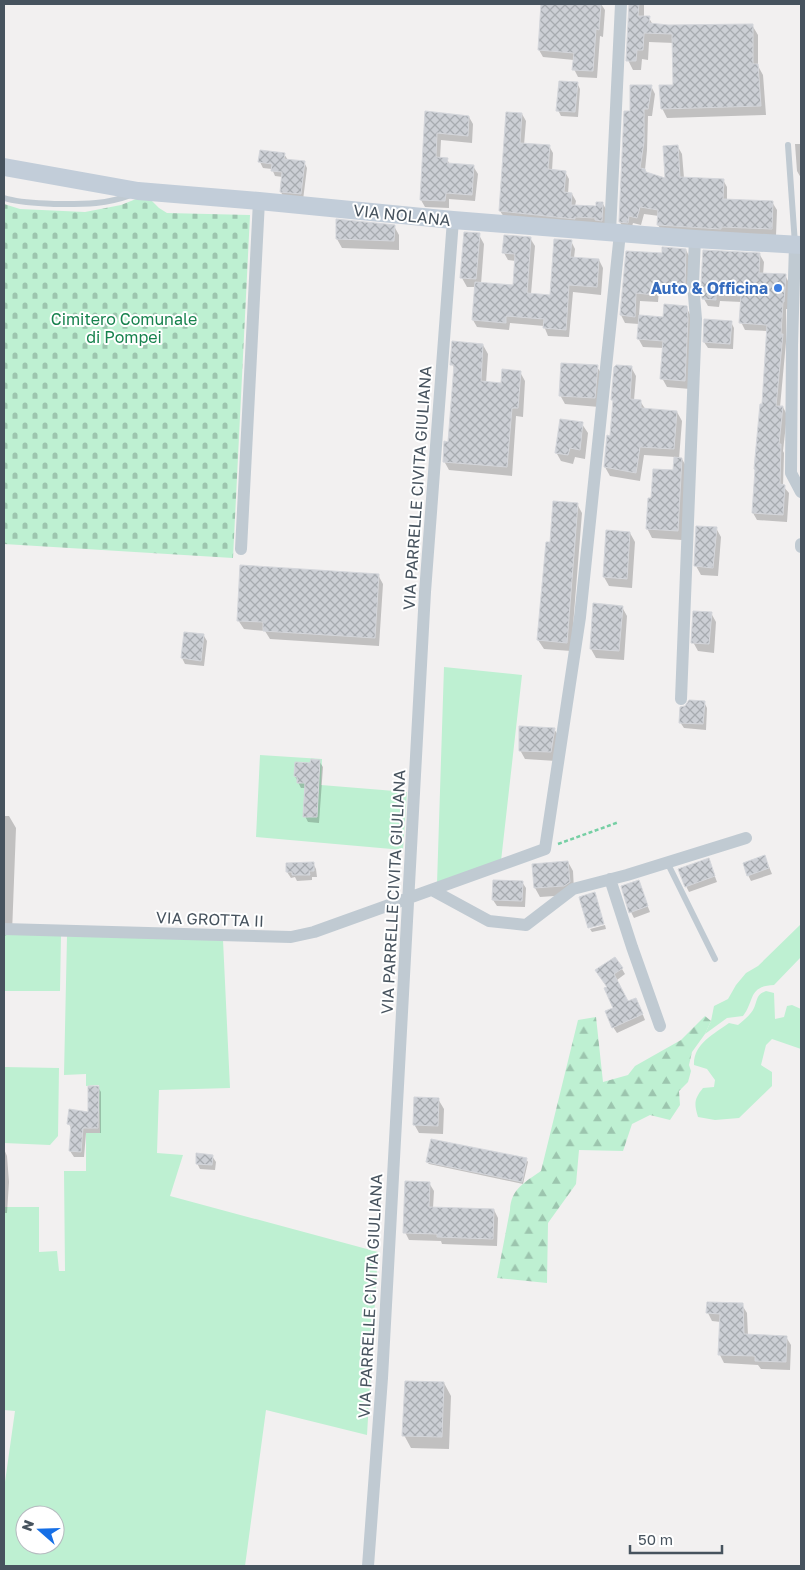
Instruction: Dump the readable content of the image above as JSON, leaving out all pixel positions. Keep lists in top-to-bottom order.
{
  "streets": {
    "street": ["VIA NOLANA", "VIA PARRELLE CIVITA GIULIANA", "VIA GROTTA II"]
  },
  "crossings": [
    ["VIA NOLANA", "VIA PARRELLE CIVITA GIULIANA"],
    ["VIA PARRELLE CIVITA GIULIANA", "VIA GROTTA II"]
  ],
  "parks": ["Cimitero Comunale di Pompei"],
  "places": ["Auto & Officina"],
  "scale_bar": "50 m",
  "north": "left"
}
